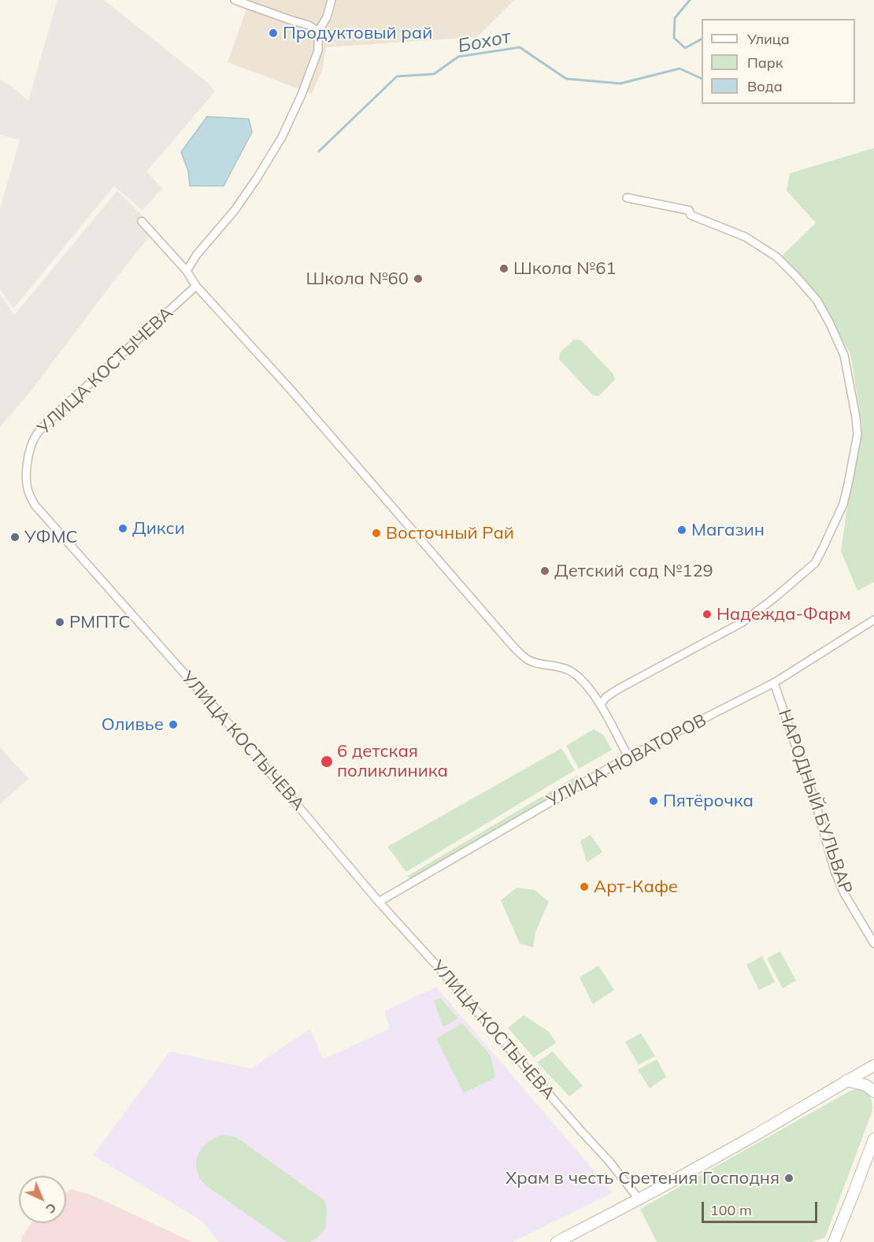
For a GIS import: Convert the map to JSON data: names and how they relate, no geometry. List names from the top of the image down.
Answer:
{
  "streets": {
    "street": ["УЛИЦА КОСТЫЧЕВА", "УЛИЦА НОВАТОРОВ", "НАРОДНЫЙ БУЛЬВАР"]
  },
  "crossings": [
    ["УЛИЦА КОСТЫЧЕВА", "УЛИЦА НОВАТОРОВ"],
    ["УЛИЦА НОВАТОРОВ", "НАРОДНЫЙ БУЛЬВАР"]
  ],
  "water": ["Бохот"],
  "places": [
    "Продуктовый рай",
    "Школа №61",
    "Школа №60",
    "Дикси",
    "Магазин",
    "Восточный Рай",
    "УФМС",
    "Детский сад №129",
    "Надежда-Фарм",
    "РМПТС",
    "Оливье",
    "6 детская поликлиника",
    "Пятёрочка",
    "Арт-Кафе",
    "Храм в честь Сретения Господня"
  ],
  "legend": ["Улица", "Парк", "Вода"],
  "scale_bar": "100 m",
  "north": "bottom right"
}
